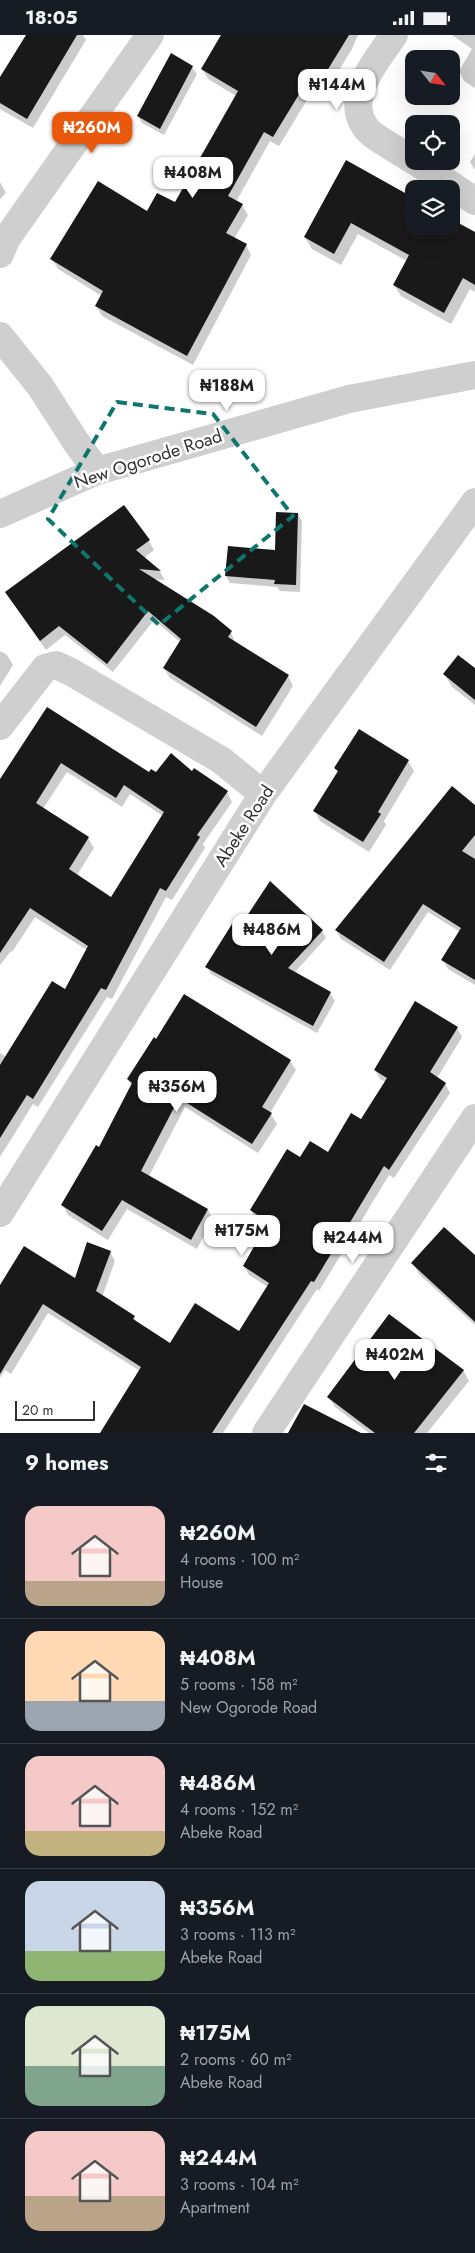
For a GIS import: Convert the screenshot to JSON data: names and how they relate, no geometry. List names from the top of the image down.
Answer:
{
  "streets": {
    "street": ["New Ogorode Road", "Abeke Road"]
  },
  "scale_bar": "20 m",
  "north": "bottom right",
  "page": {
    "status": "18:05",
    "price": [
      "₦144M",
      "₦260M",
      "₦408M",
      "₦188M",
      "₦486M",
      "₦356M",
      "₦175M",
      "₦244M",
      "₦402M"
    ],
    "scale": "20 m",
    "heading": "9 homes",
    "list": [
      {
        "name": "₦260M",
        "note": "4 rooms · 100 m² · House"
      },
      {
        "name": "₦408M",
        "note": "5 rooms · 158 m² · New Ogorode Road"
      },
      {
        "name": "₦486M",
        "note": "4 rooms · 152 m² · Abeke Road"
      },
      {
        "name": "₦356M",
        "note": "3 rooms · 113 m² · Abeke Road"
      },
      {
        "name": "₦175M",
        "note": "2 rooms · 60 m² · Abeke Road"
      },
      {
        "name": "₦244M",
        "note": "3 rooms · 104 m² · Apartment"
      }
    ]
  }
}
